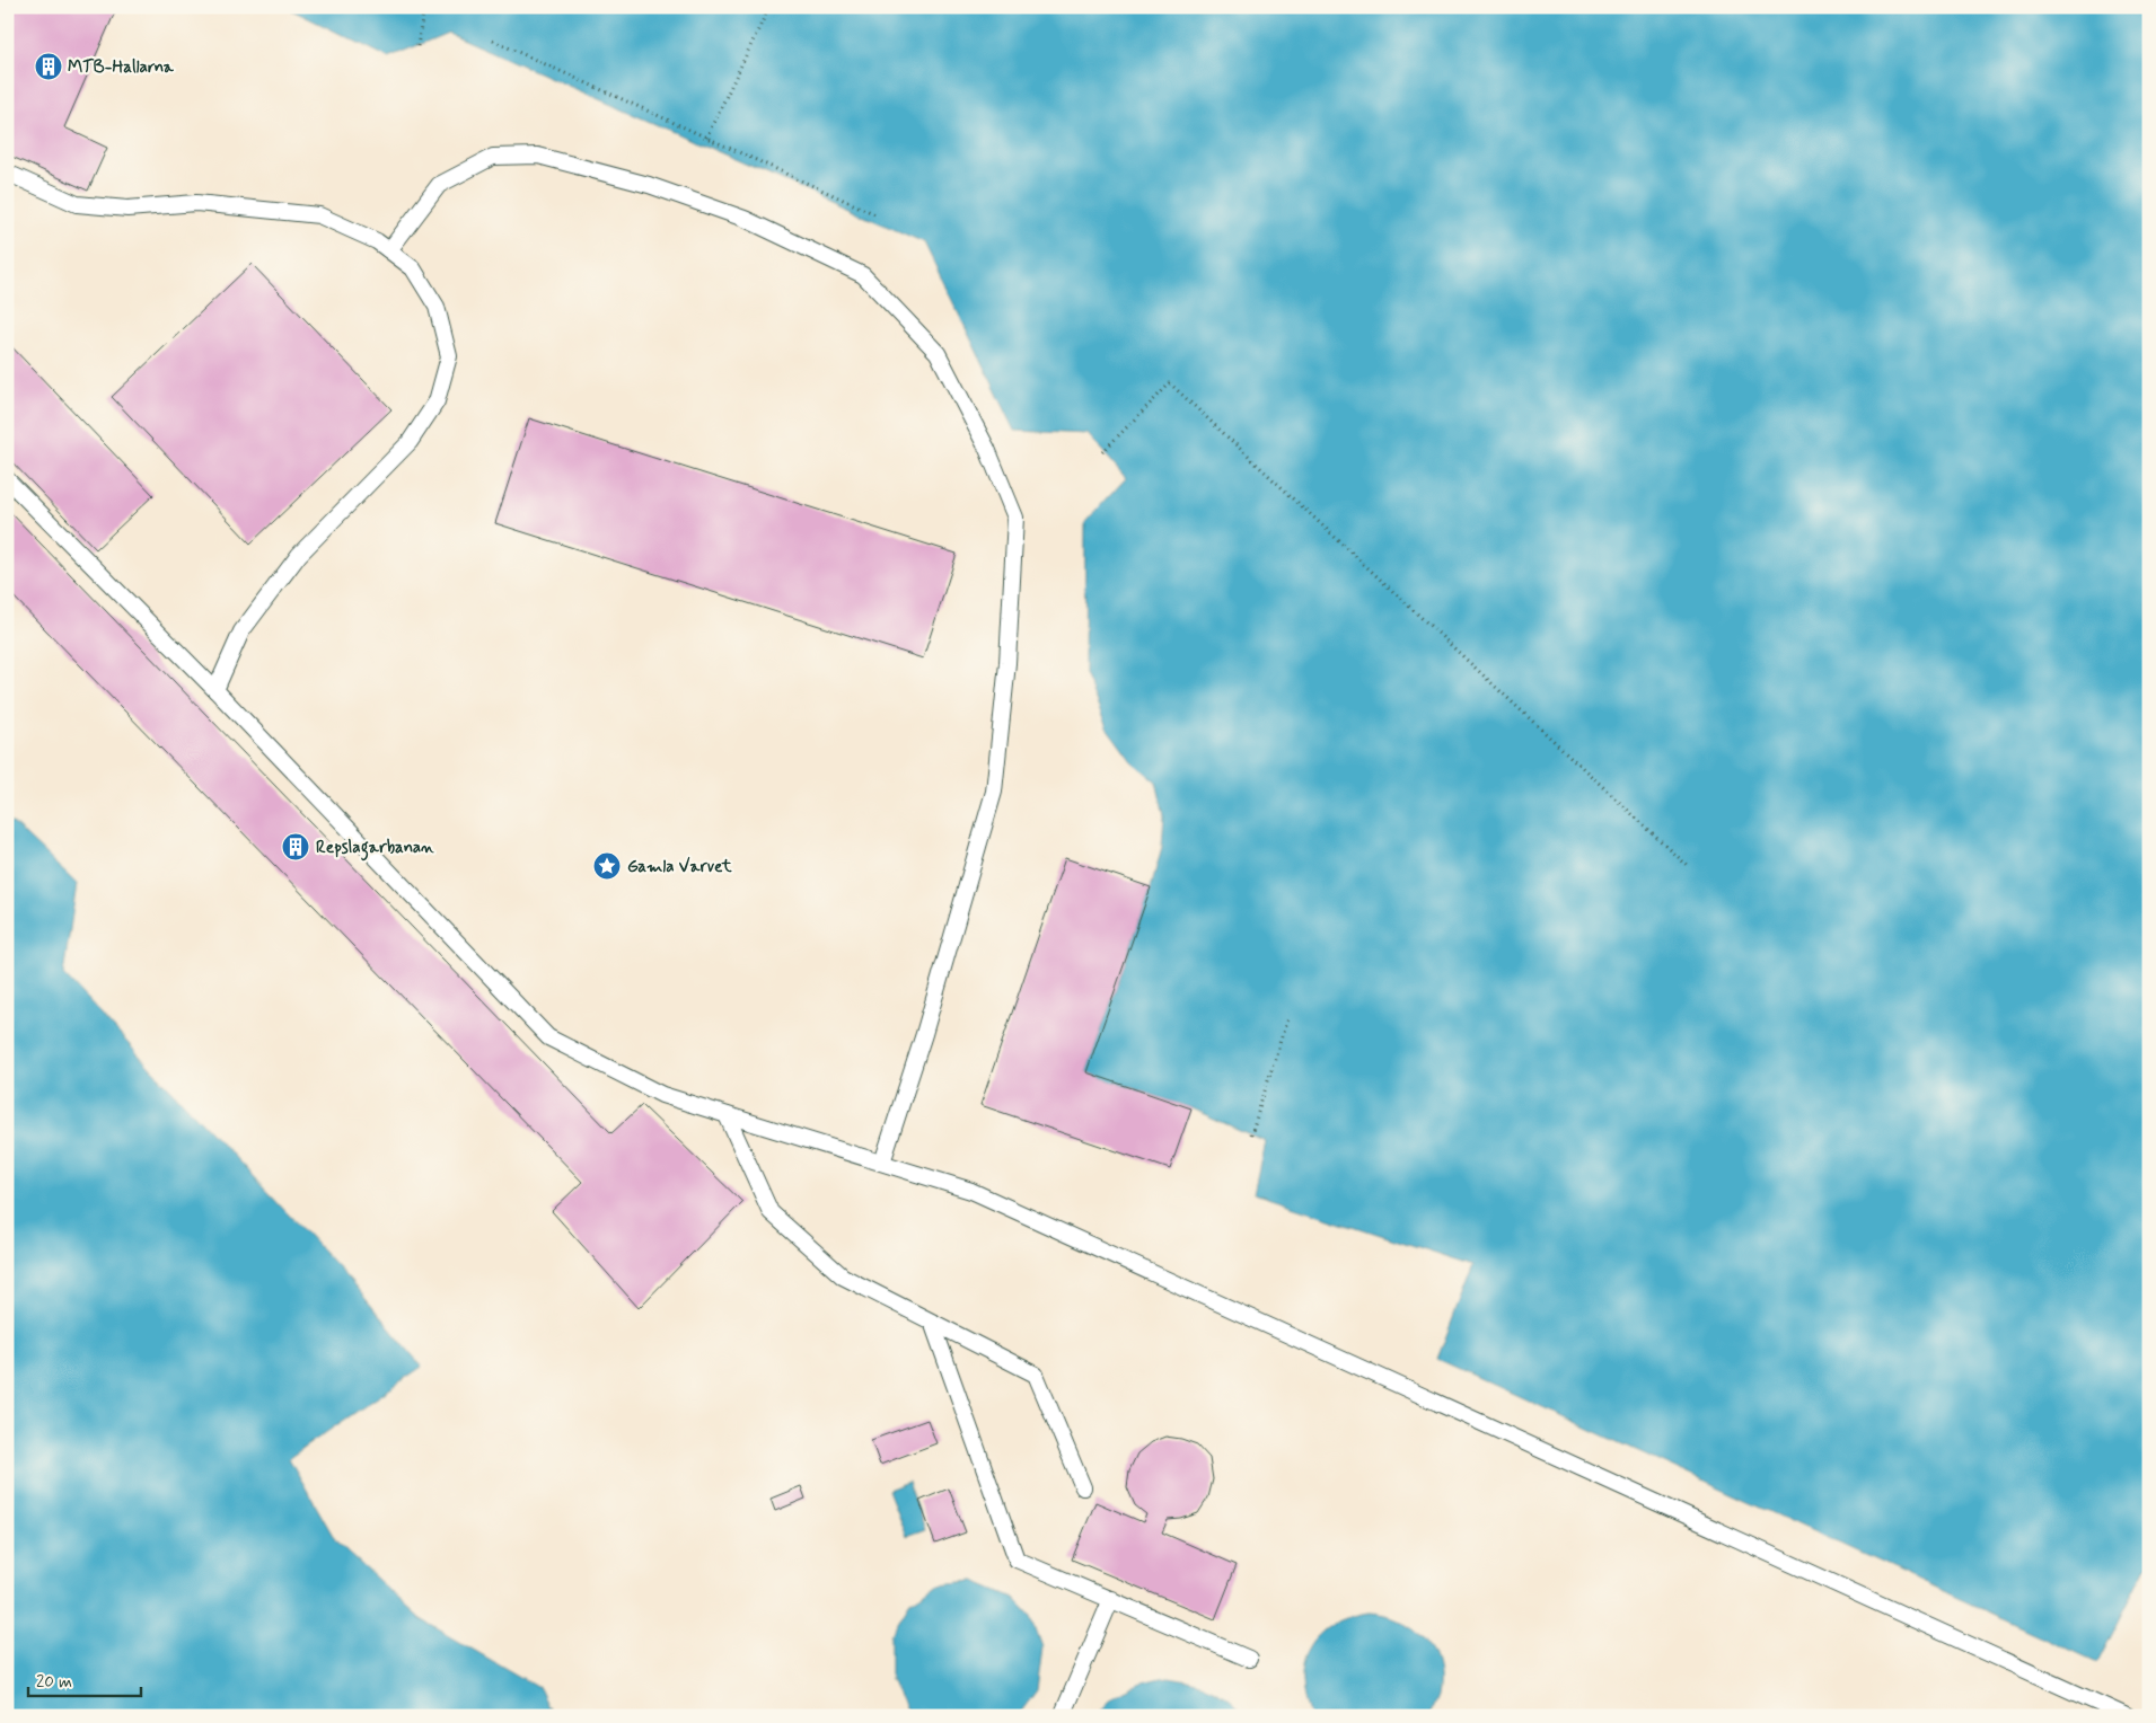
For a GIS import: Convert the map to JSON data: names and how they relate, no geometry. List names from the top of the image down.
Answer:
{
  "places": {
    "building": ["MTB-Hallarna", "Repslagarbanan"],
    "place": ["Gamla Varvet"]
  },
  "scale_bar": "20 m"
}
